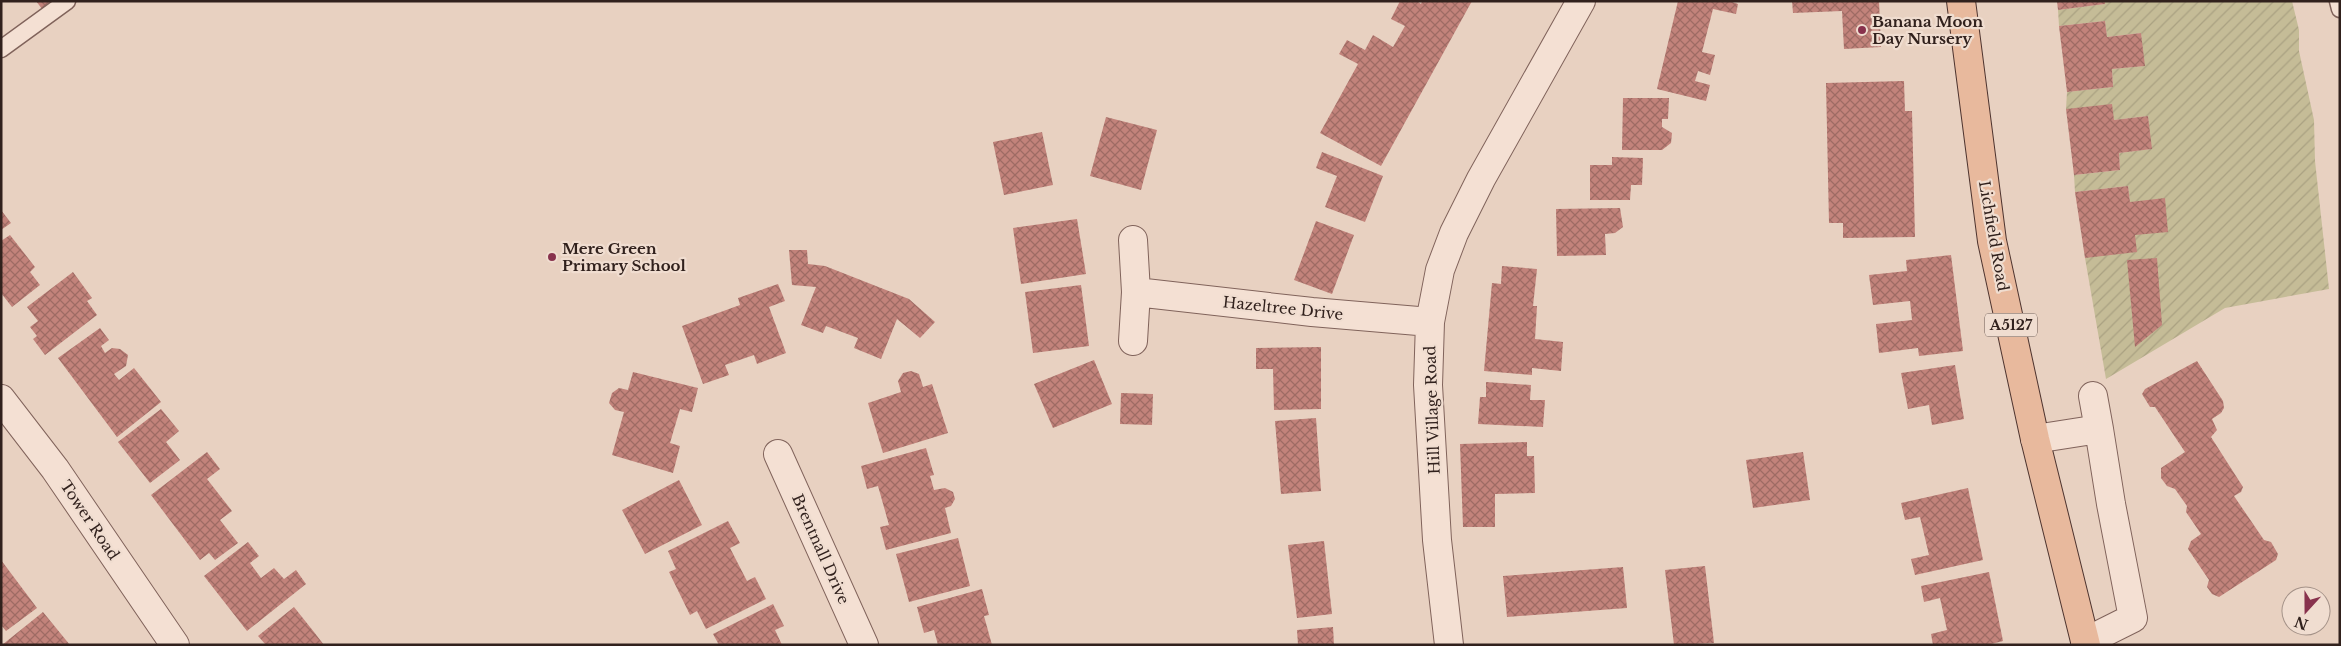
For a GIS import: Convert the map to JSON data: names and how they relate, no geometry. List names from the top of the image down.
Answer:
{
  "streets": {
    "main road": ["Lichfield Road", "A5127"],
    "street": [
      "Hazeltree Drive",
      "Hill Village Road",
      "Tower Road",
      "Brentnall Drive"
    ]
  },
  "crossings": [
    ["Hazeltree Drive", "Hill Village Road"]
  ],
  "places": ["Banana Moon Day Nursery", "Mere Green Primary School"],
  "north": "bottom"
}
